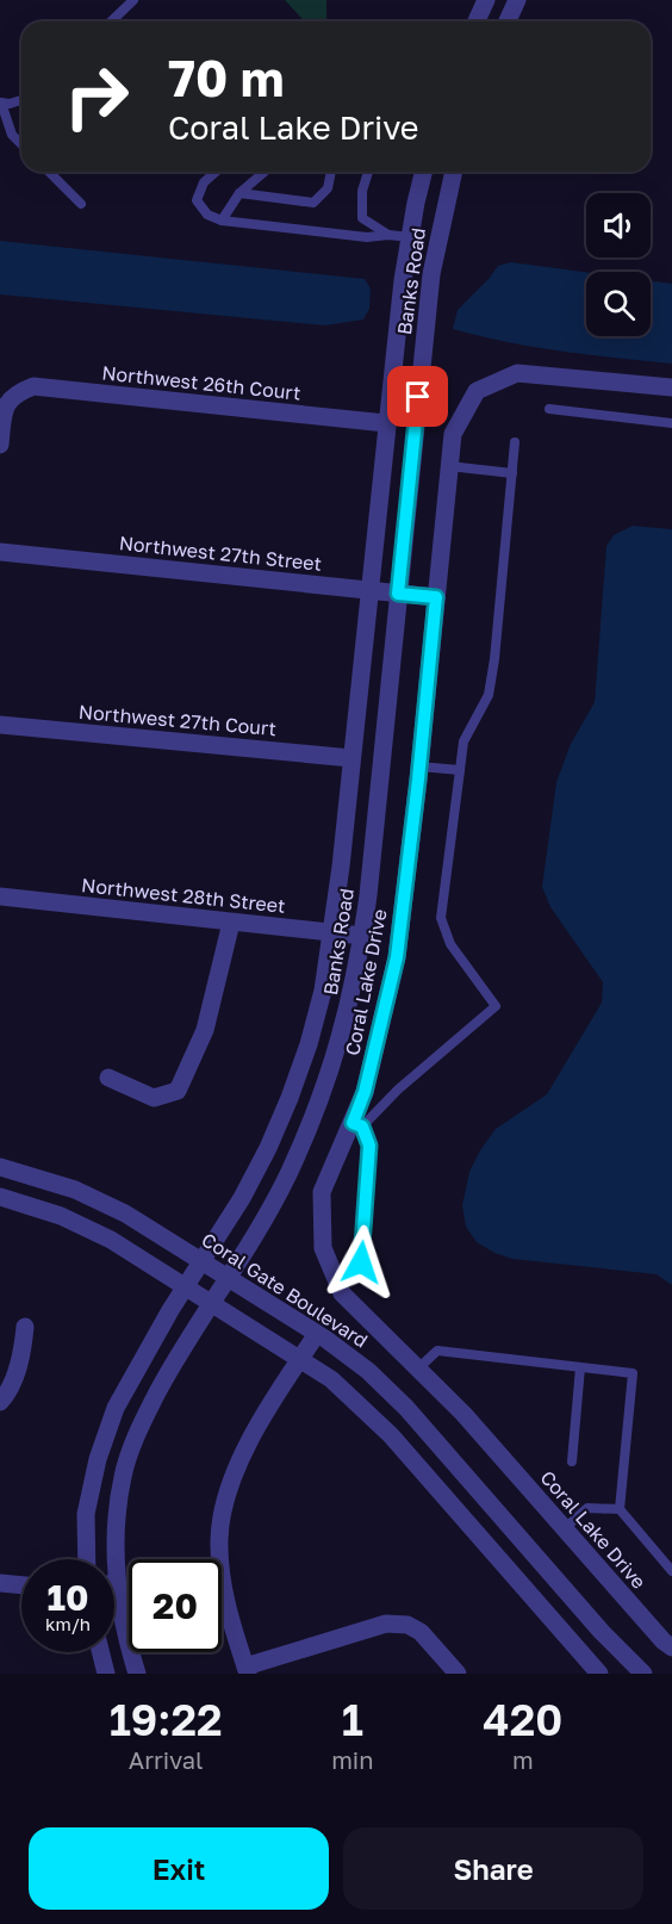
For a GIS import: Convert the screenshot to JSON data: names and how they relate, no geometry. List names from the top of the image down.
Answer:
{
  "streets": {
    "street": [
      "Banks Road",
      "Northwest 26th Court",
      "Northwest 27th Street",
      "Northwest 27th Court",
      "Northwest 28th Street",
      "Coral Lake Drive",
      "Coral Gate Boulevard"
    ]
  },
  "crossings": [
    ["Banks Road", "Northwest 26th Court"],
    ["Banks Road", "Northwest 27th Street"],
    ["Banks Road", "Northwest 27th Court"],
    ["Banks Road", "Northwest 28th Street"],
    ["Banks Road", "Coral Gate Boulevard"],
    ["Northwest 27th Street", "Coral Lake Drive"]
  ],
  "page": {
    "turn": ["70 m", "Coral Lake Drive"],
    "speed": "10 km/h",
    "limit": "20",
    "eta": [
      "19:22",
      "Arrival",
      "1",
      "min",
      "420",
      "m"
    ],
    "buttons": ["Exit", "Share"]
  }
}
